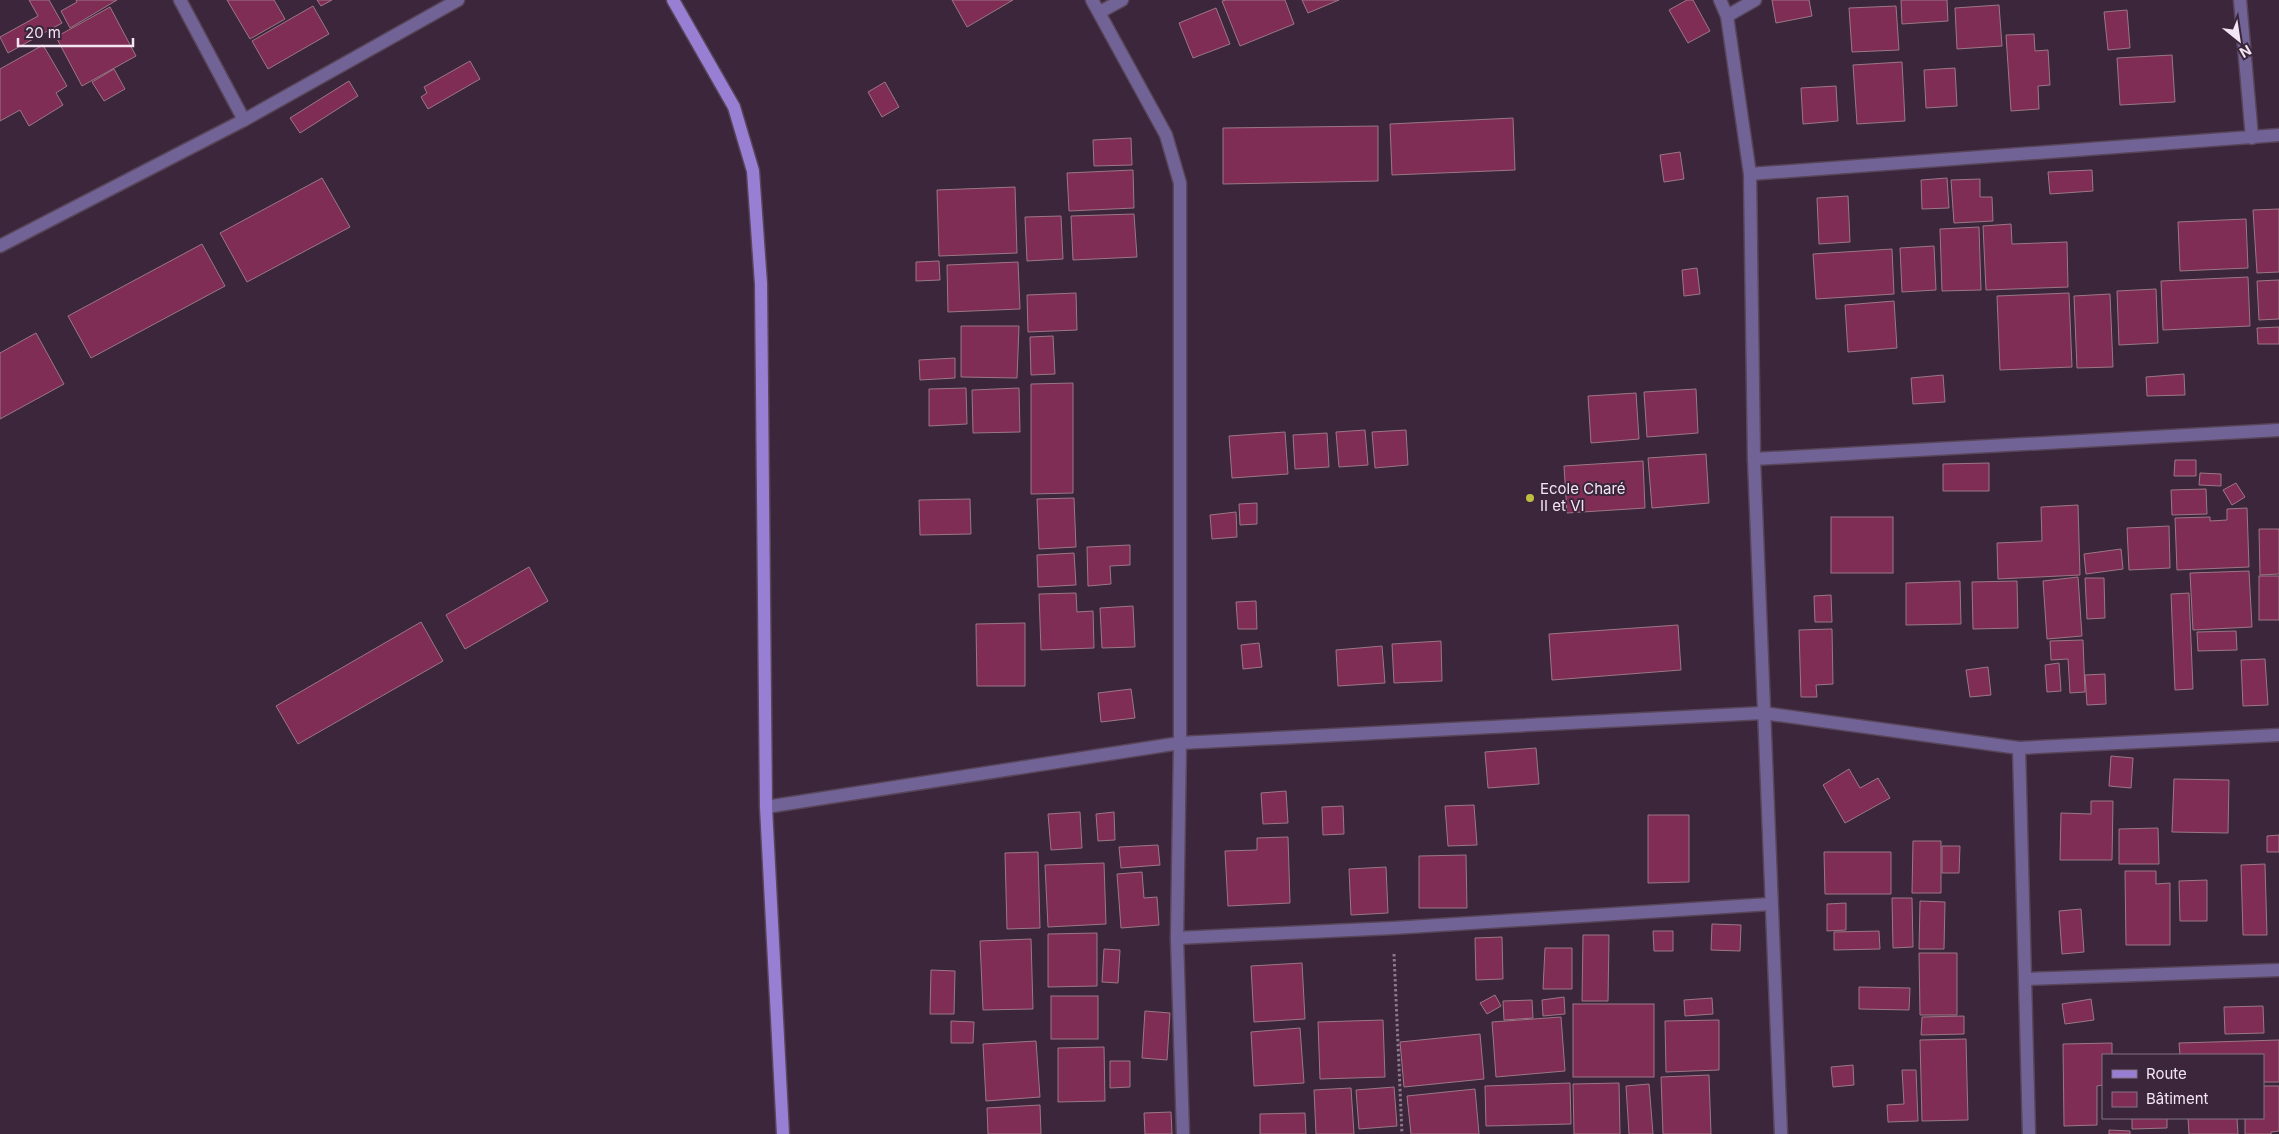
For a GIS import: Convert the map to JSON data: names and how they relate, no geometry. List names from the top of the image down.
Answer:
{
  "places": ["Ecole Charé II et VI"],
  "legend": ["Route", "Bâtiment"],
  "scale_bar": "20 m",
  "north": "bottom right"
}
